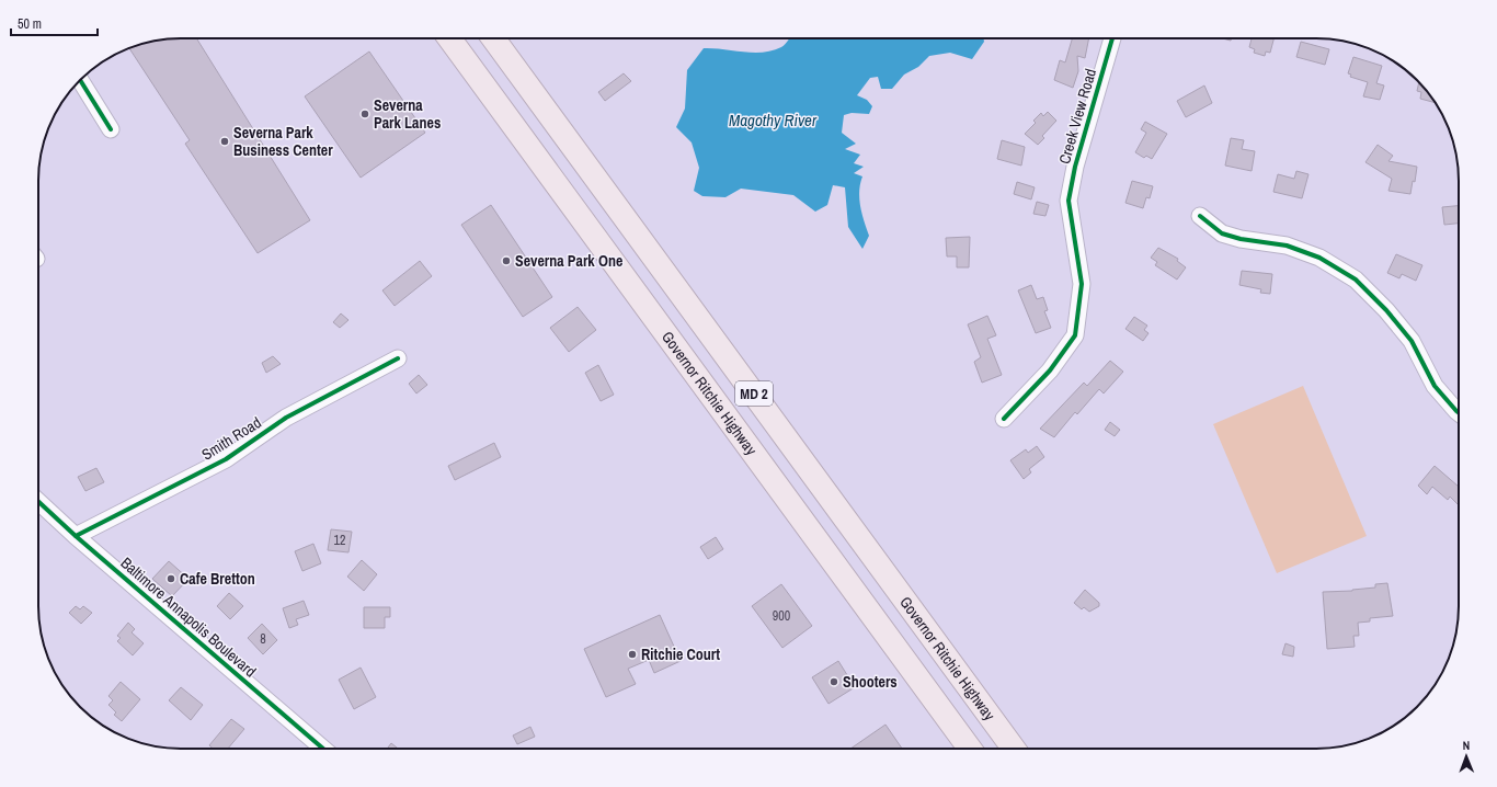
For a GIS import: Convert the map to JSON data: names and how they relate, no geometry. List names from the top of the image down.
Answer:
{
  "streets": {
    "highway": ["Governor Ritchie Highway", "MD 2"],
    "street": ["Creek View Road", "Smith Road", "Baltimore Annapolis Boulevard"]
  },
  "crossings": [
    ["Smith Road", "Baltimore Annapolis Boulevard"]
  ],
  "water": ["Magothy River"],
  "places": [
    "Severna Park Lanes",
    "Severna Park Business Center",
    "Severna Park One",
    "Cafe Bretton",
    "Ritchie Court",
    "Shooters"
  ],
  "house_numbers": ["12", "900", "8"],
  "scale_bar": "50 m",
  "north": "top"
}
